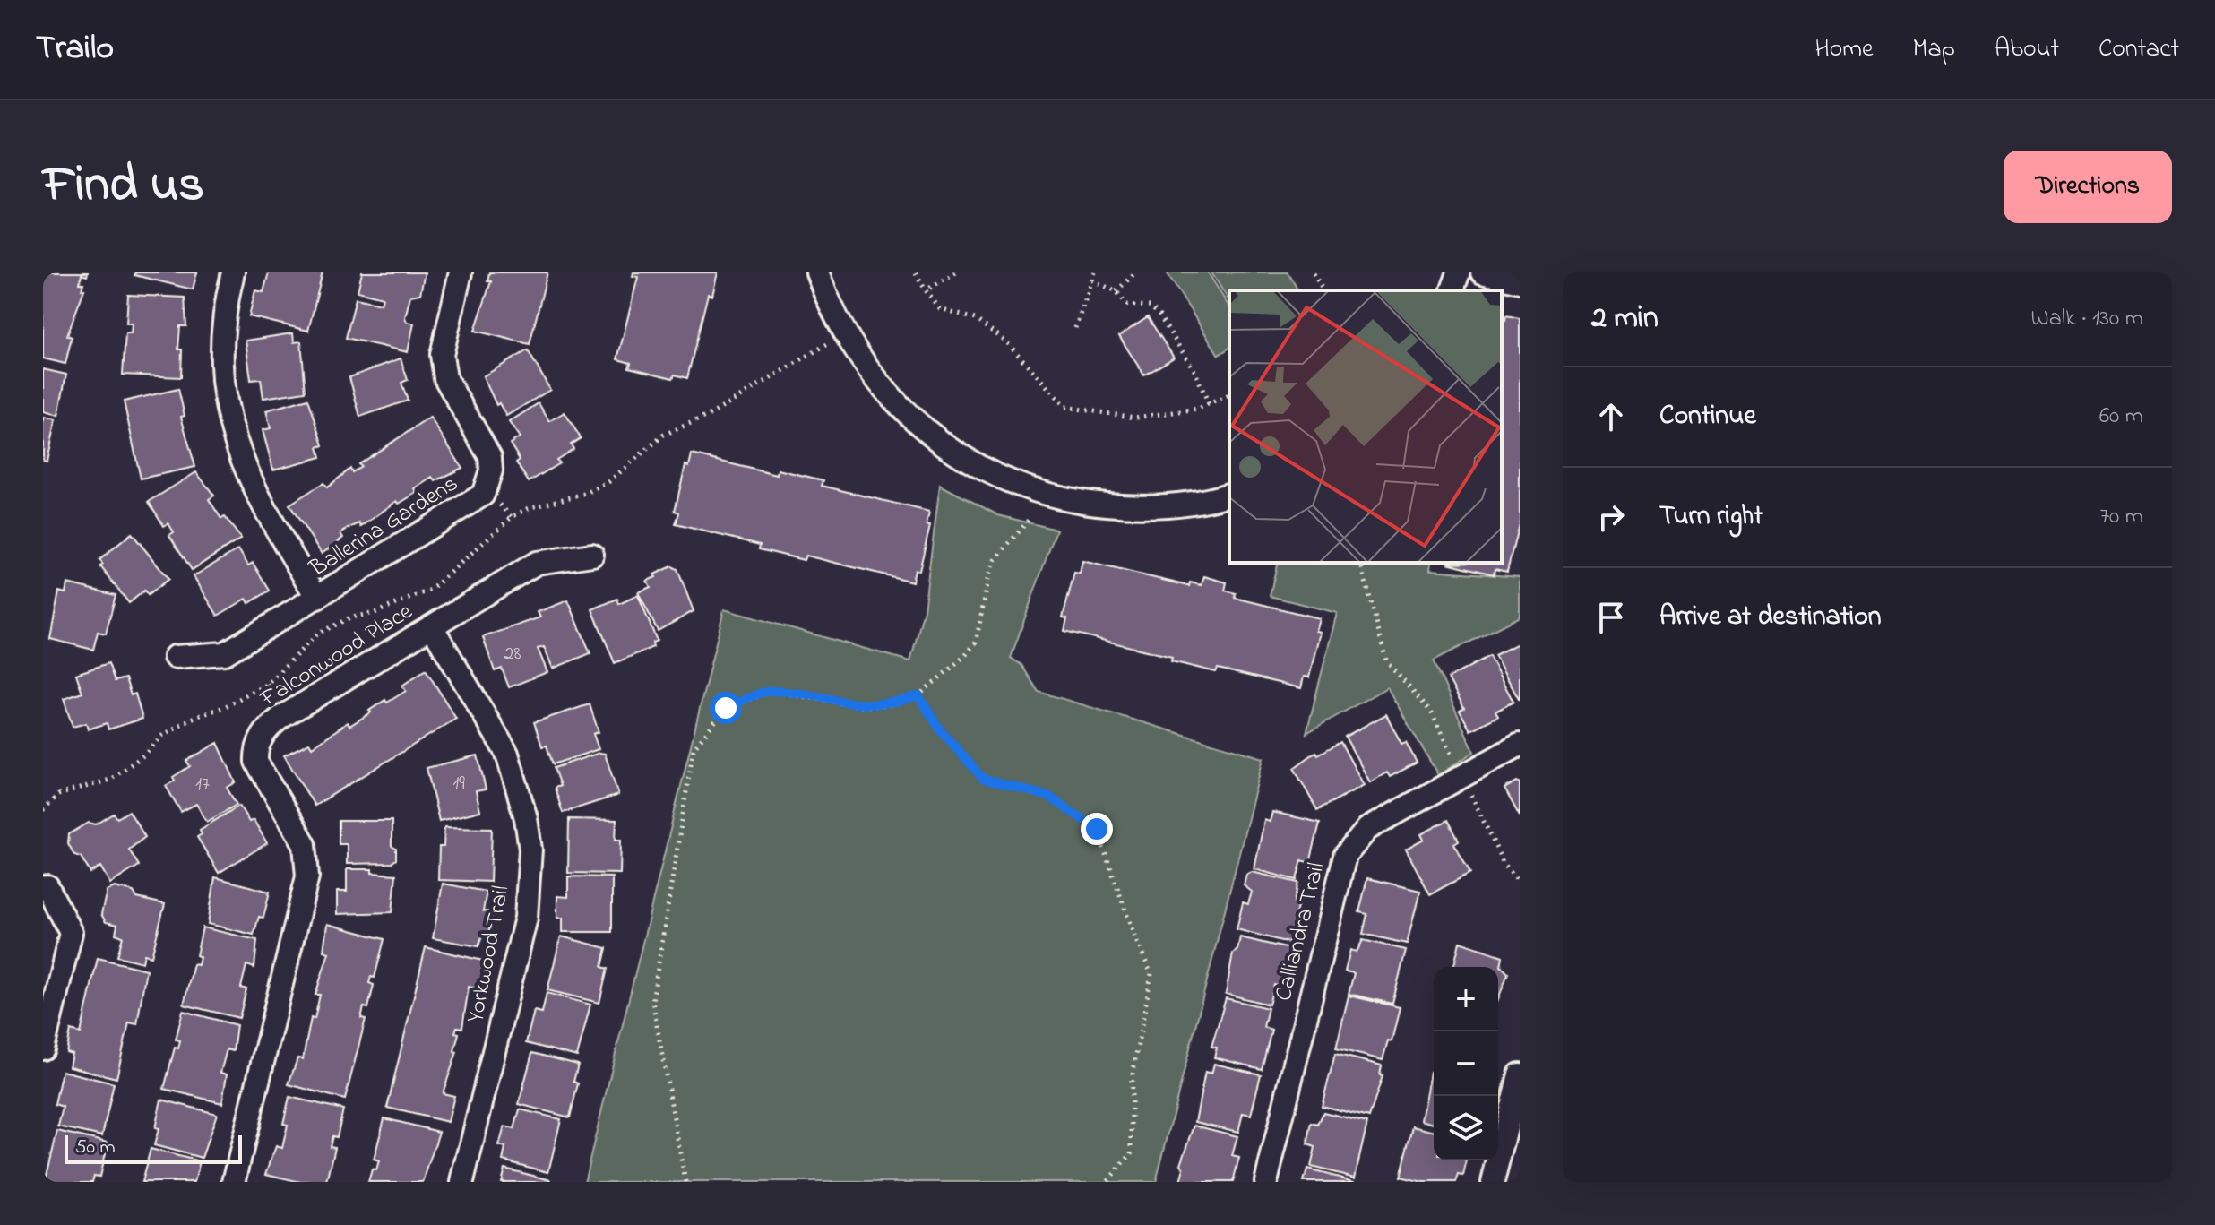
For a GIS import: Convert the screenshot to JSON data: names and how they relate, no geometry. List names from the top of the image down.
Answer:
{
  "streets": {
    "street": [
      "Ballerina Gardens",
      "Falconwood Place",
      "Calliandra Trail",
      "Yorkwood Trail"
    ]
  },
  "crossings": [
    ["Falconwood Place", "Yorkwood Trail"]
  ],
  "house_numbers": ["28", "19", "17"],
  "scale_bar": "50 m",
  "page": {
    "header": "Trailo",
    "nav": [
      "Home",
      "Map",
      "About",
      "Contact"
    ],
    "title": "Find us",
    "buttons": "Directions",
    "heading": ["2 min", "Walk · 130 m"],
    "list": [
      ["Continue", "60 m"],
      ["Turn right", "70 m"],
      "Arrive at destination"
    ],
    "map_buttons": ["+", "−"],
    "scale": "50 m"
  }
}
